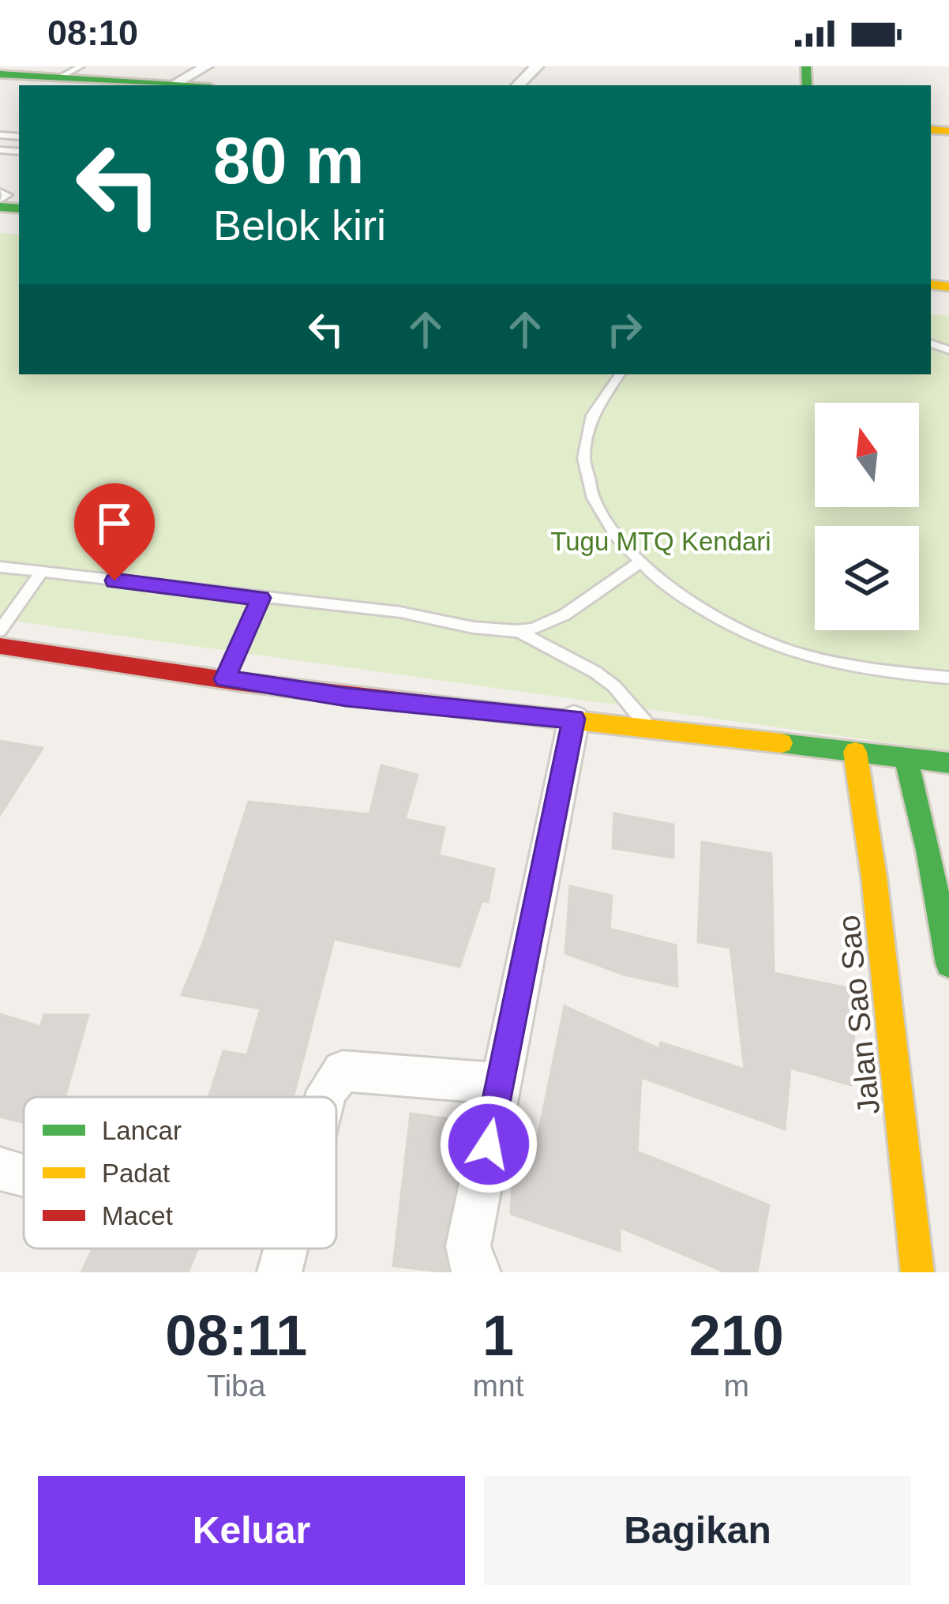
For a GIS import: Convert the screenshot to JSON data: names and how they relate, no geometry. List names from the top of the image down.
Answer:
{
  "streets": {
    "street": ["Jalan Sao Sao"]
  },
  "parks": ["Tugu MTQ Kendari"],
  "legend": ["Lancar", "Padat", "Macet"],
  "north": "top",
  "page": {
    "status": "08:10",
    "turn": ["80 m", "Belok kiri"],
    "eta": [
      "08:11",
      "Tiba",
      "1",
      "mnt",
      "210",
      "m"
    ],
    "buttons": ["Keluar", "Bagikan"]
  }
}
